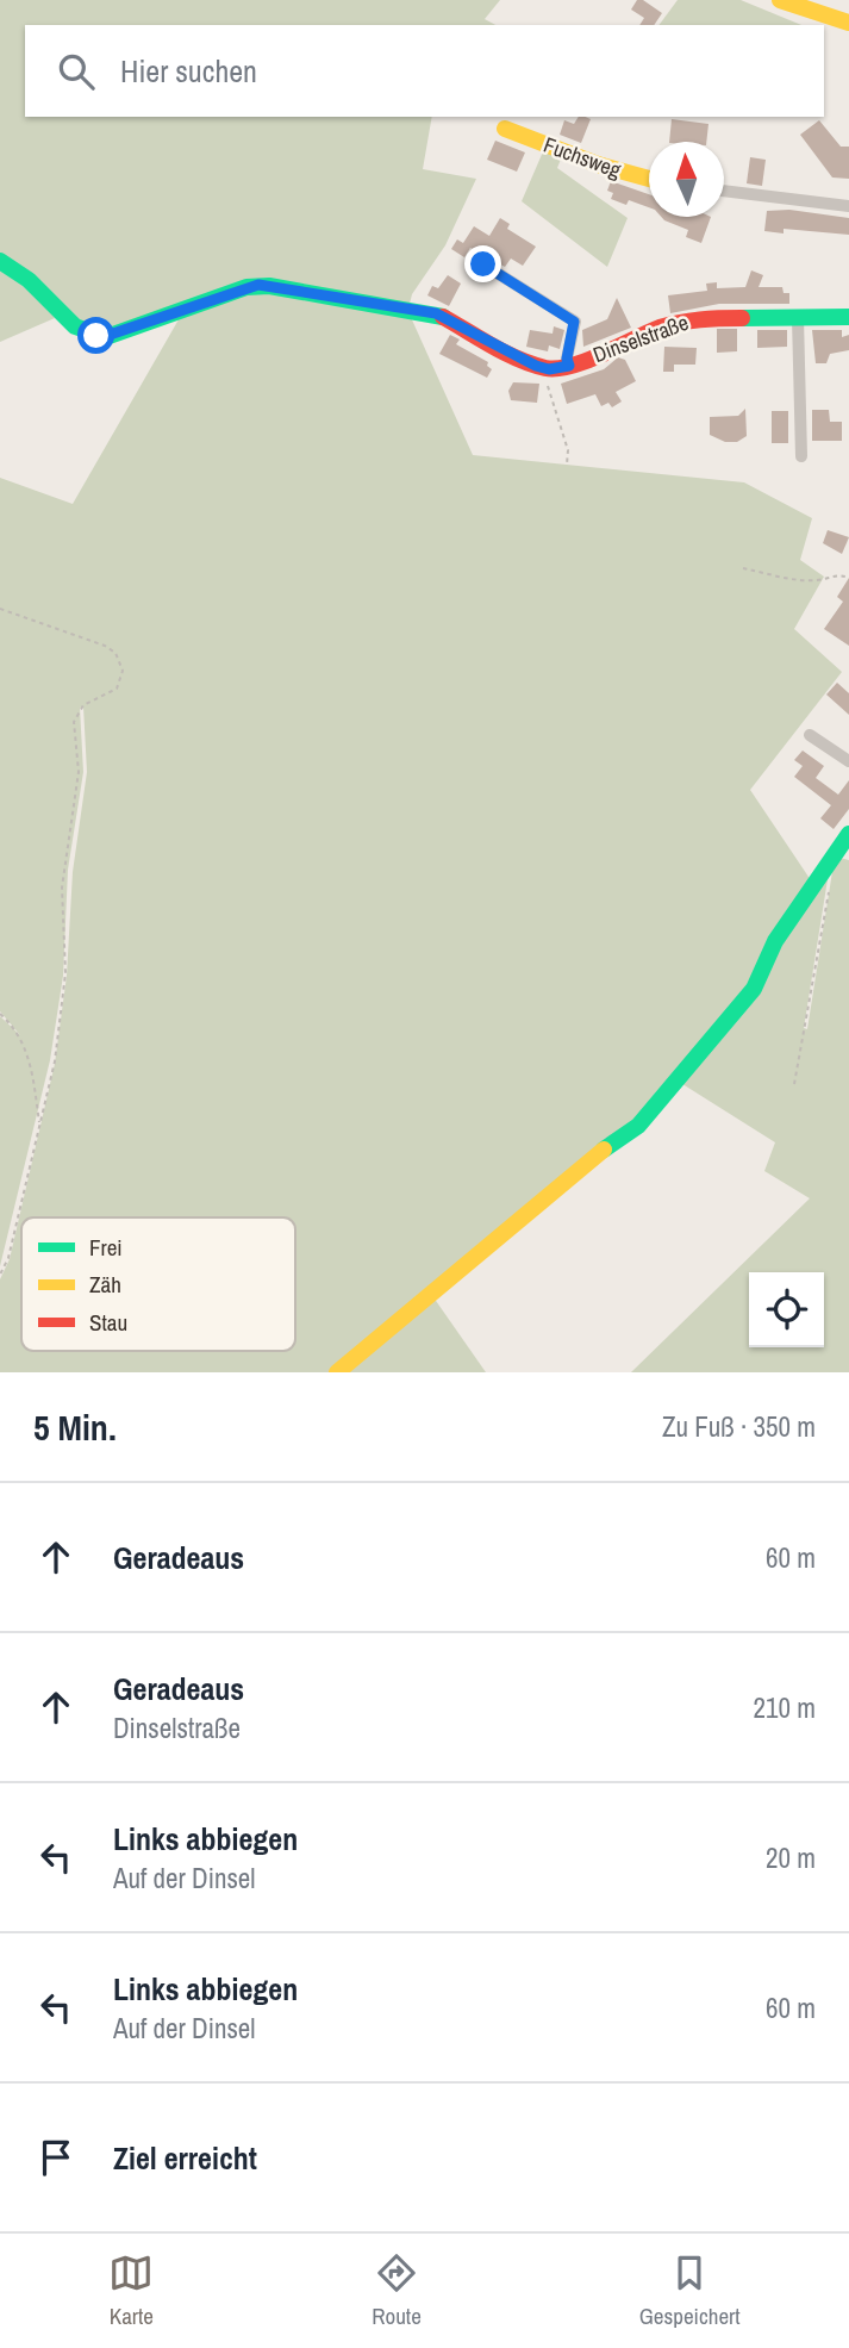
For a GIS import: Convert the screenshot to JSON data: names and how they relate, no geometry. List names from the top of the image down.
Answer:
{
  "streets": {
    "street": ["Fuchsweg", "Dinselstraße"]
  },
  "legend": ["Frei", "Zäh", "Stau"],
  "north": "top",
  "page": {
    "search": "Hier suchen",
    "heading": ["5 Min.", "Zu Fuß · 350 m"],
    "list": [
      ["Geradeaus", "60 m"],
      ["Geradeaus", "Dinselstraße", "210 m"],
      ["Links abbiegen", "Auf der Dinsel", "20 m"],
      ["Links abbiegen", "Auf der Dinsel", "60 m"],
      "Ziel erreicht"
    ],
    "nav": ["Karte", "Route", "Gespeichert"]
  }
}
